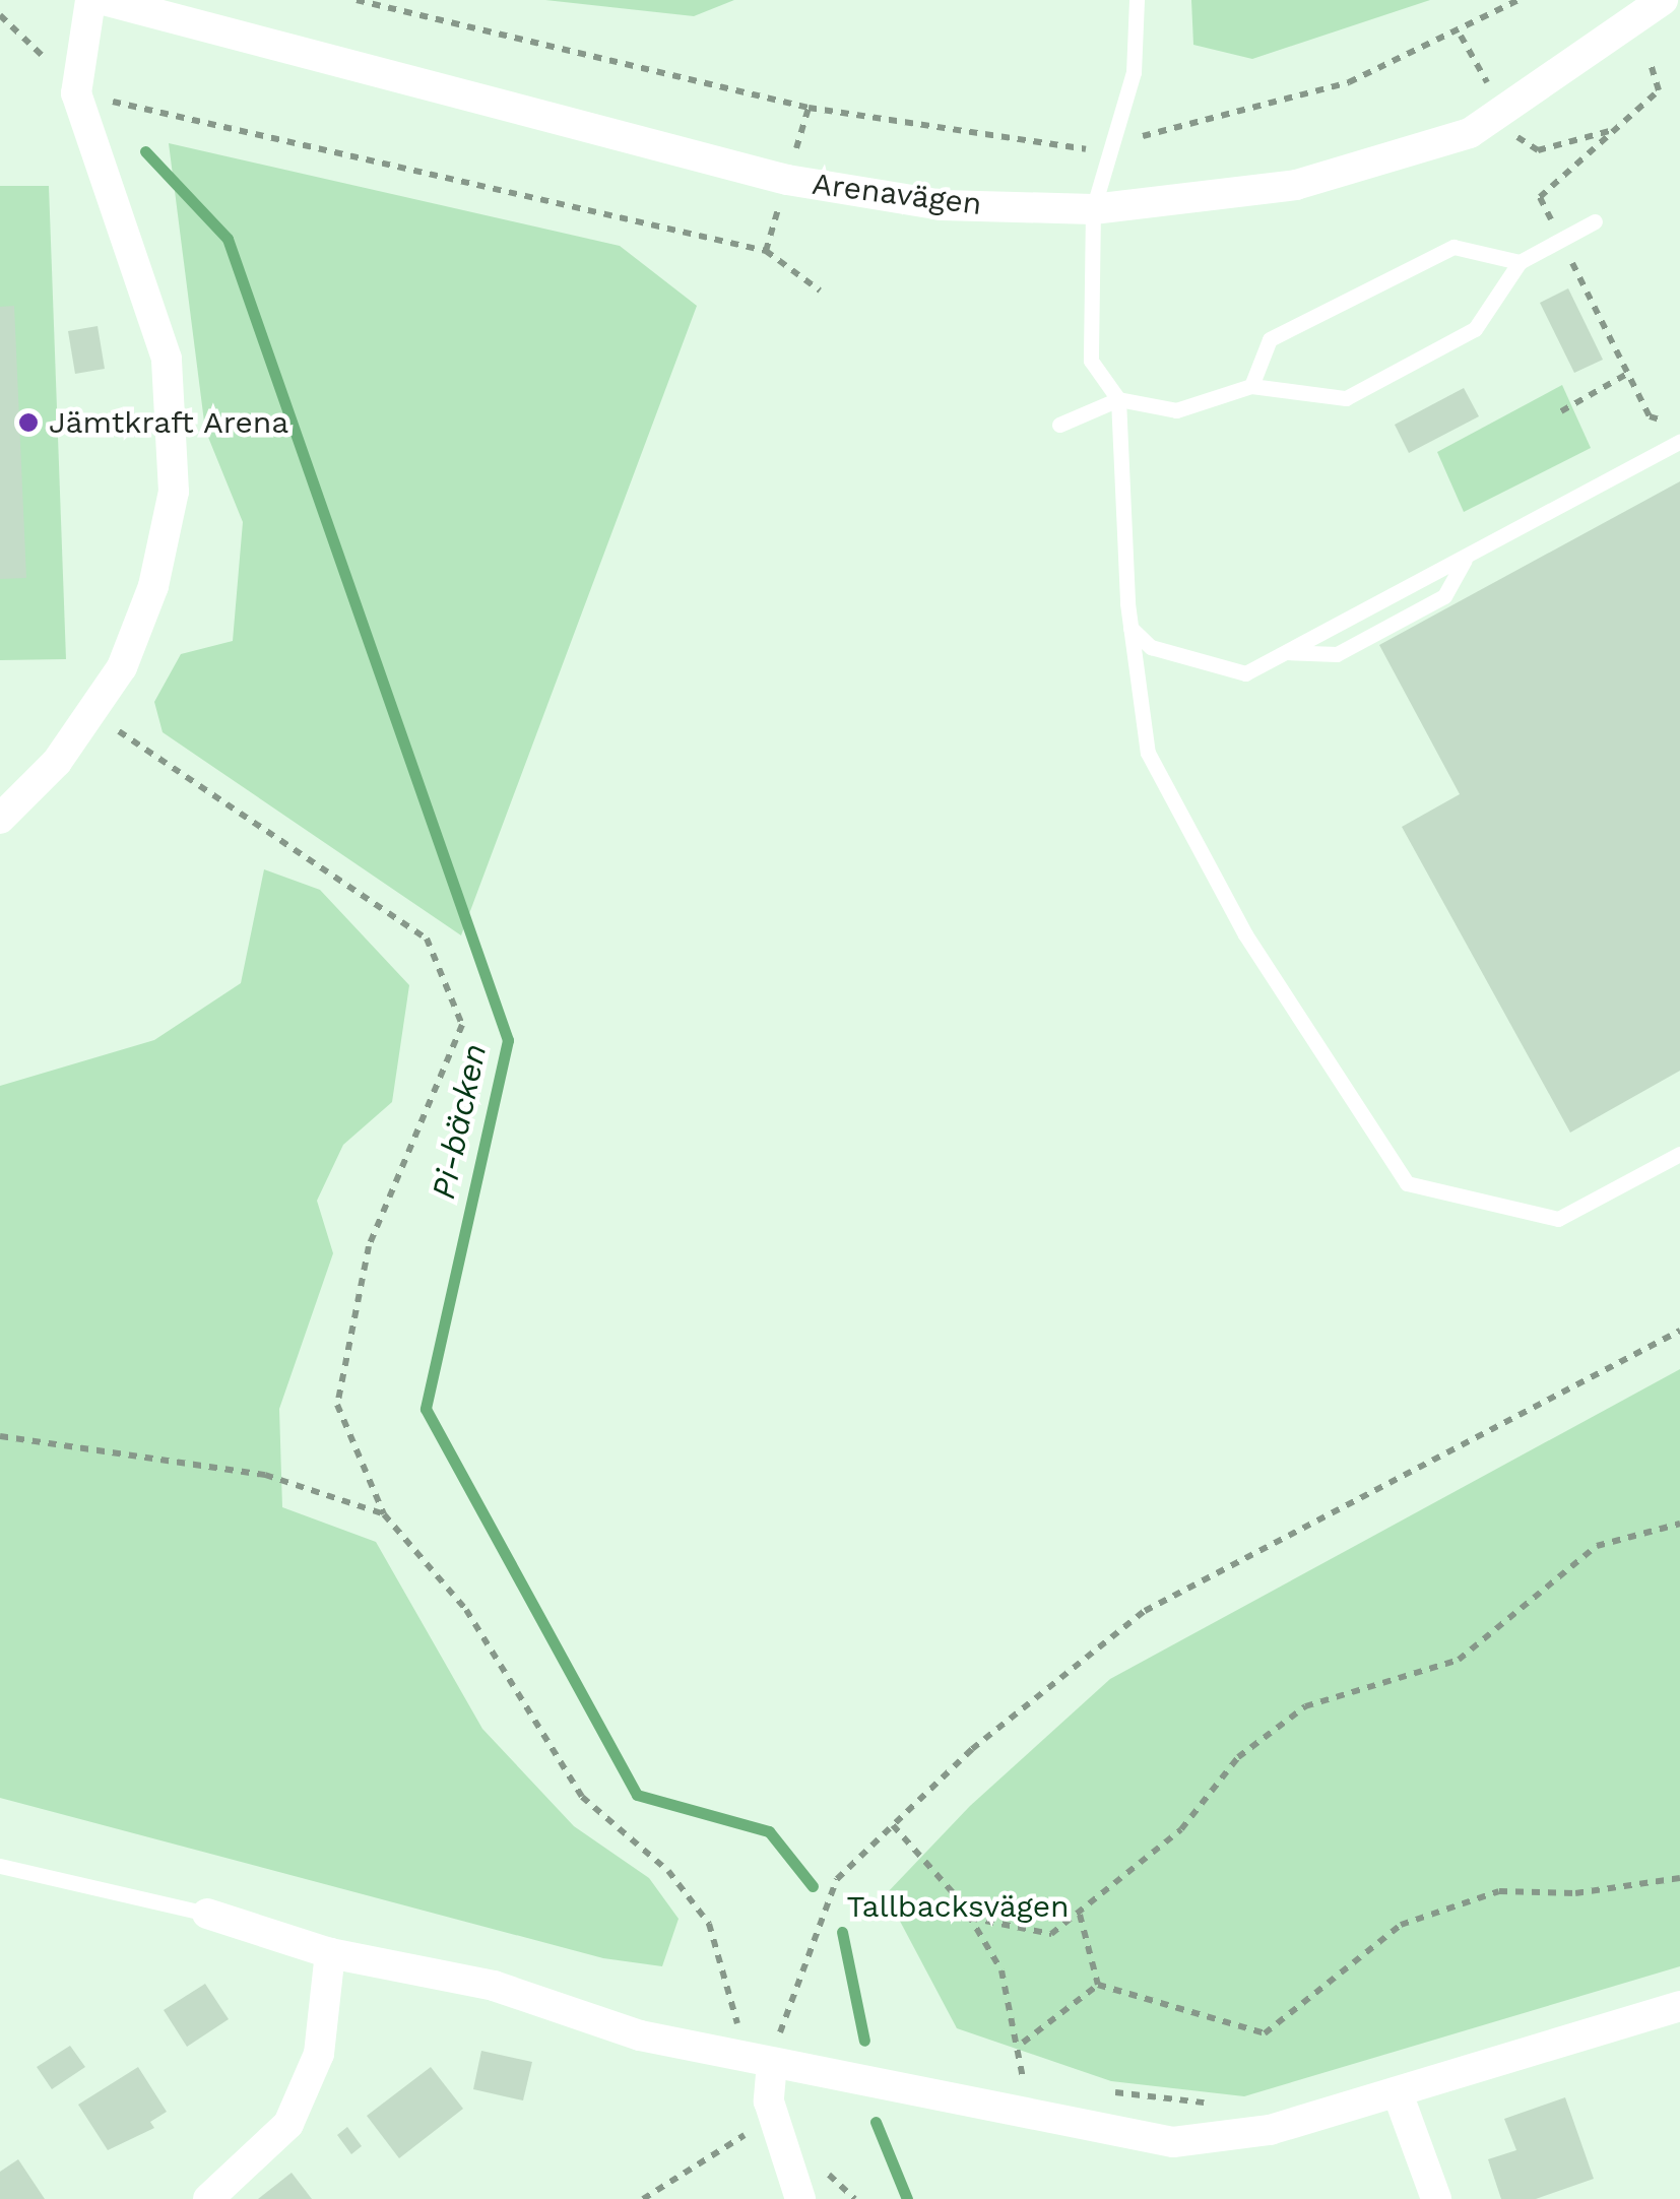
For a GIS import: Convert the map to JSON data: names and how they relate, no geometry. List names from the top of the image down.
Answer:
{
  "streets": {
    "street": ["Arenavägen"]
  },
  "water": ["Pi-bäcken"],
  "parks": ["Tallbacksvägen"],
  "places": ["Jämtkraft Arena"]
}
